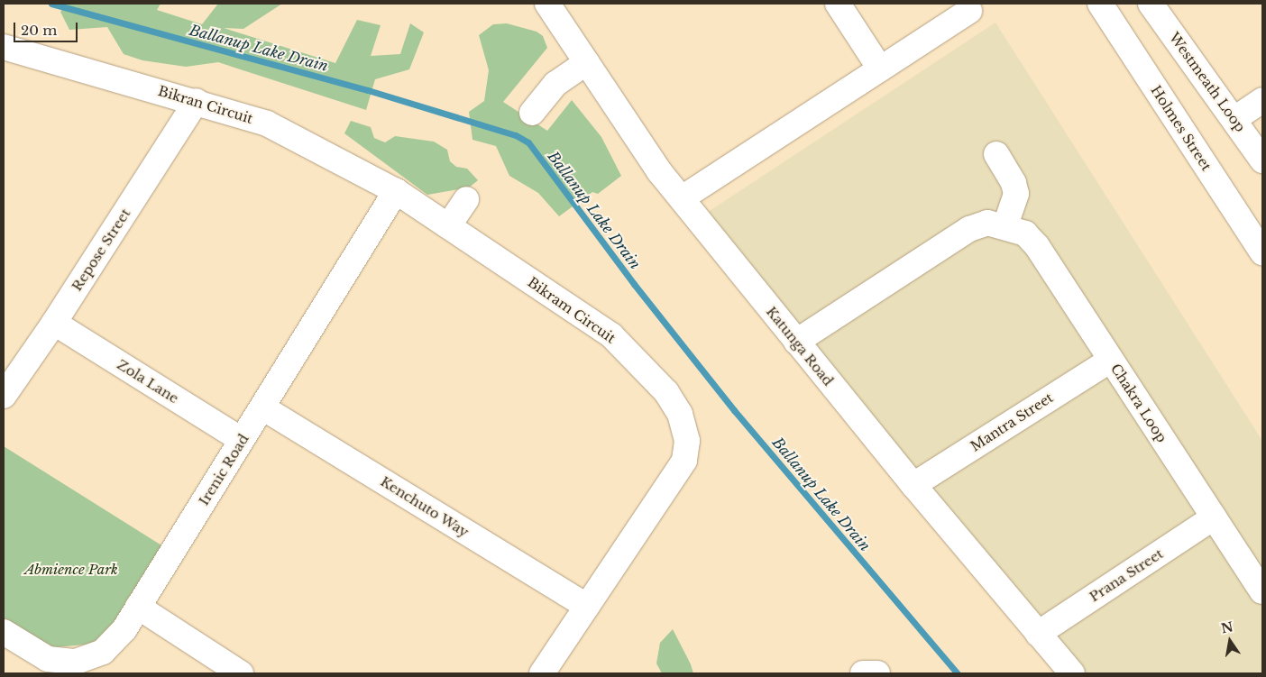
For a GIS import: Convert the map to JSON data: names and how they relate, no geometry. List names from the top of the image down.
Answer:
{
  "streets": {
    "street": [
      "Westmeath Loop",
      "Bikran Circuit",
      "Holmes Street",
      "Repose Street",
      "Bikram Circuit",
      "Katunga Road",
      "Zola Lane",
      "Chakra Loop",
      "Mantra Street",
      "Irenic Road",
      "Kenchuto Way",
      "Prana Street"
    ]
  },
  "crossings": [
    ["Bikran Circuit", "Repose Street"],
    ["Bikran Circuit", "Bikram Circuit"],
    ["Bikran Circuit", "Irenic Road"],
    ["Repose Street", "Zola Lane"],
    ["Bikram Circuit", "Irenic Road"],
    ["Bikram Circuit", "Kenchuto Way"],
    ["Katunga Road", "Chakra Loop"],
    ["Katunga Road", "Mantra Street"],
    ["Katunga Road", "Prana Street"],
    ["Zola Lane", "Irenic Road"],
    ["Chakra Loop", "Mantra Street"],
    ["Chakra Loop", "Prana Street"],
    ["Irenic Road", "Kenchuto Way"]
  ],
  "water": ["Ballanup Lake Drain"],
  "parks": ["Abmience Park"],
  "scale_bar": "20 m",
  "north": "top"
}
